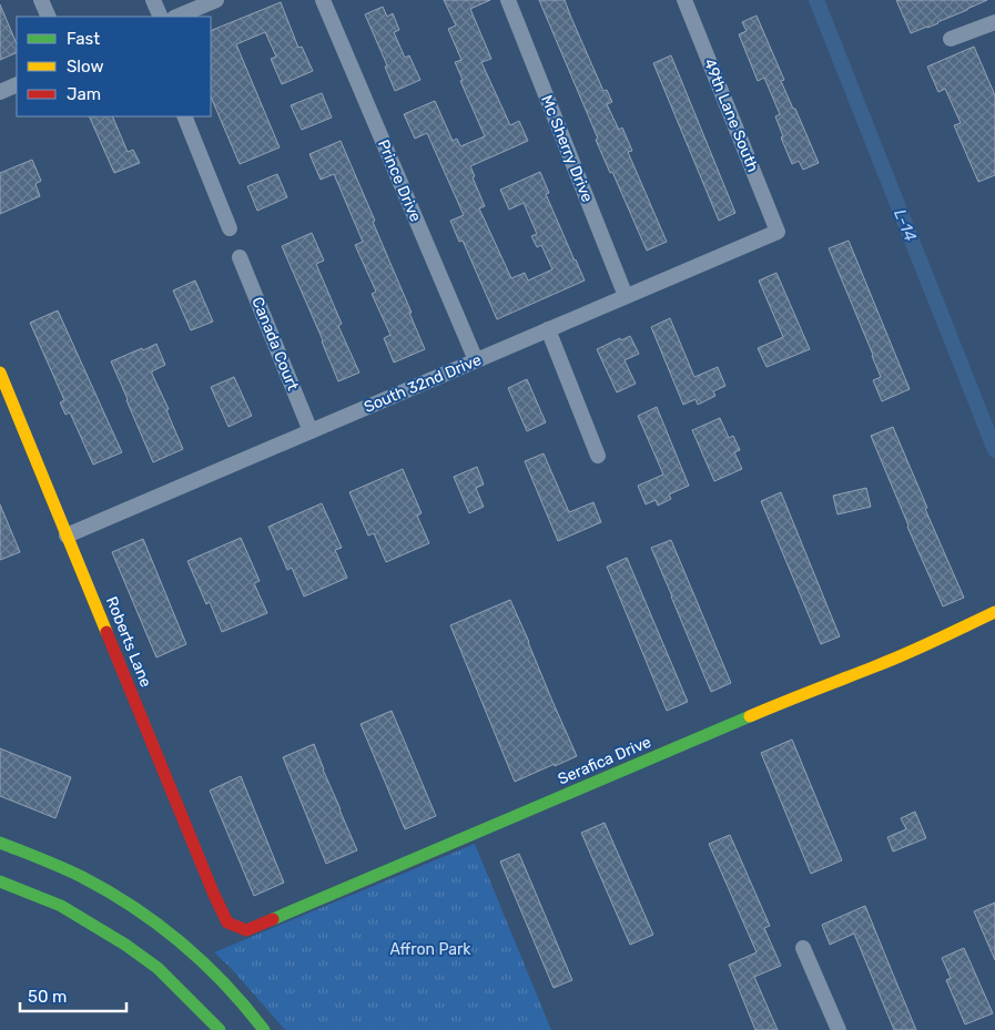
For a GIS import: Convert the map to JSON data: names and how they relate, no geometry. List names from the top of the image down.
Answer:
{
  "streets": {
    "street": [
      "49th Lane South",
      "Mc Sherry Drive",
      "Prince Drive",
      "Canada Court",
      "South 32nd Drive",
      "Roberts Lane",
      "Serafica Drive"
    ]
  },
  "crossings": [
    ["49th Lane South", "South 32nd Drive"],
    ["Mc Sherry Drive", "South 32nd Drive"],
    ["Prince Drive", "South 32nd Drive"],
    ["Canada Court", "South 32nd Drive"],
    ["South 32nd Drive", "Roberts Lane"],
    ["Roberts Lane", "Serafica Drive"]
  ],
  "water": ["L-14"],
  "parks": ["Affron Park"],
  "legend": ["Fast", "Slow", "Jam"],
  "scale_bar": "50 m"
}
